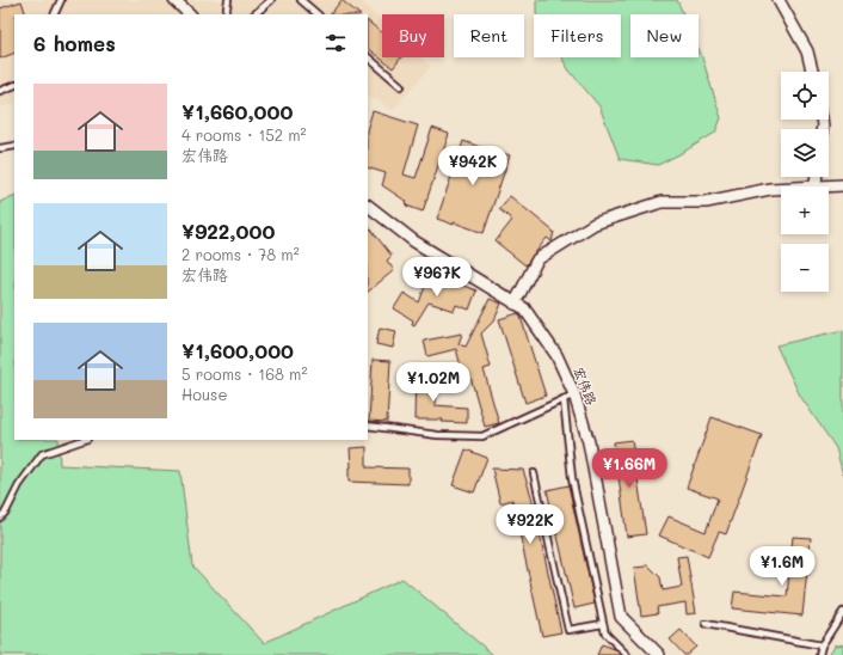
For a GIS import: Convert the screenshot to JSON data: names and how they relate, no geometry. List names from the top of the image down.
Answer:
{
  "streets": {
    "street": ["宏伟路"]
  },
  "page": {
    "chip": [
      "Buy",
      "Rent",
      "Filters",
      "New"
    ],
    "heading": "6 homes",
    "map_buttons": ["+", "−"],
    "list": [
      {
        "name": "¥1,660,000",
        "note": "4 rooms · 152 m² · 宏伟路"
      },
      {
        "name": "¥922,000",
        "note": "2 rooms · 78 m² · 宏伟路"
      },
      {
        "name": "¥1,600,000",
        "note": "5 rooms · 168 m² · House"
      }
    ],
    "price": [
      "¥942K",
      "¥967K",
      "¥1.02M",
      "¥1.66M",
      "¥922K",
      "¥1.6M"
    ]
  }
}
